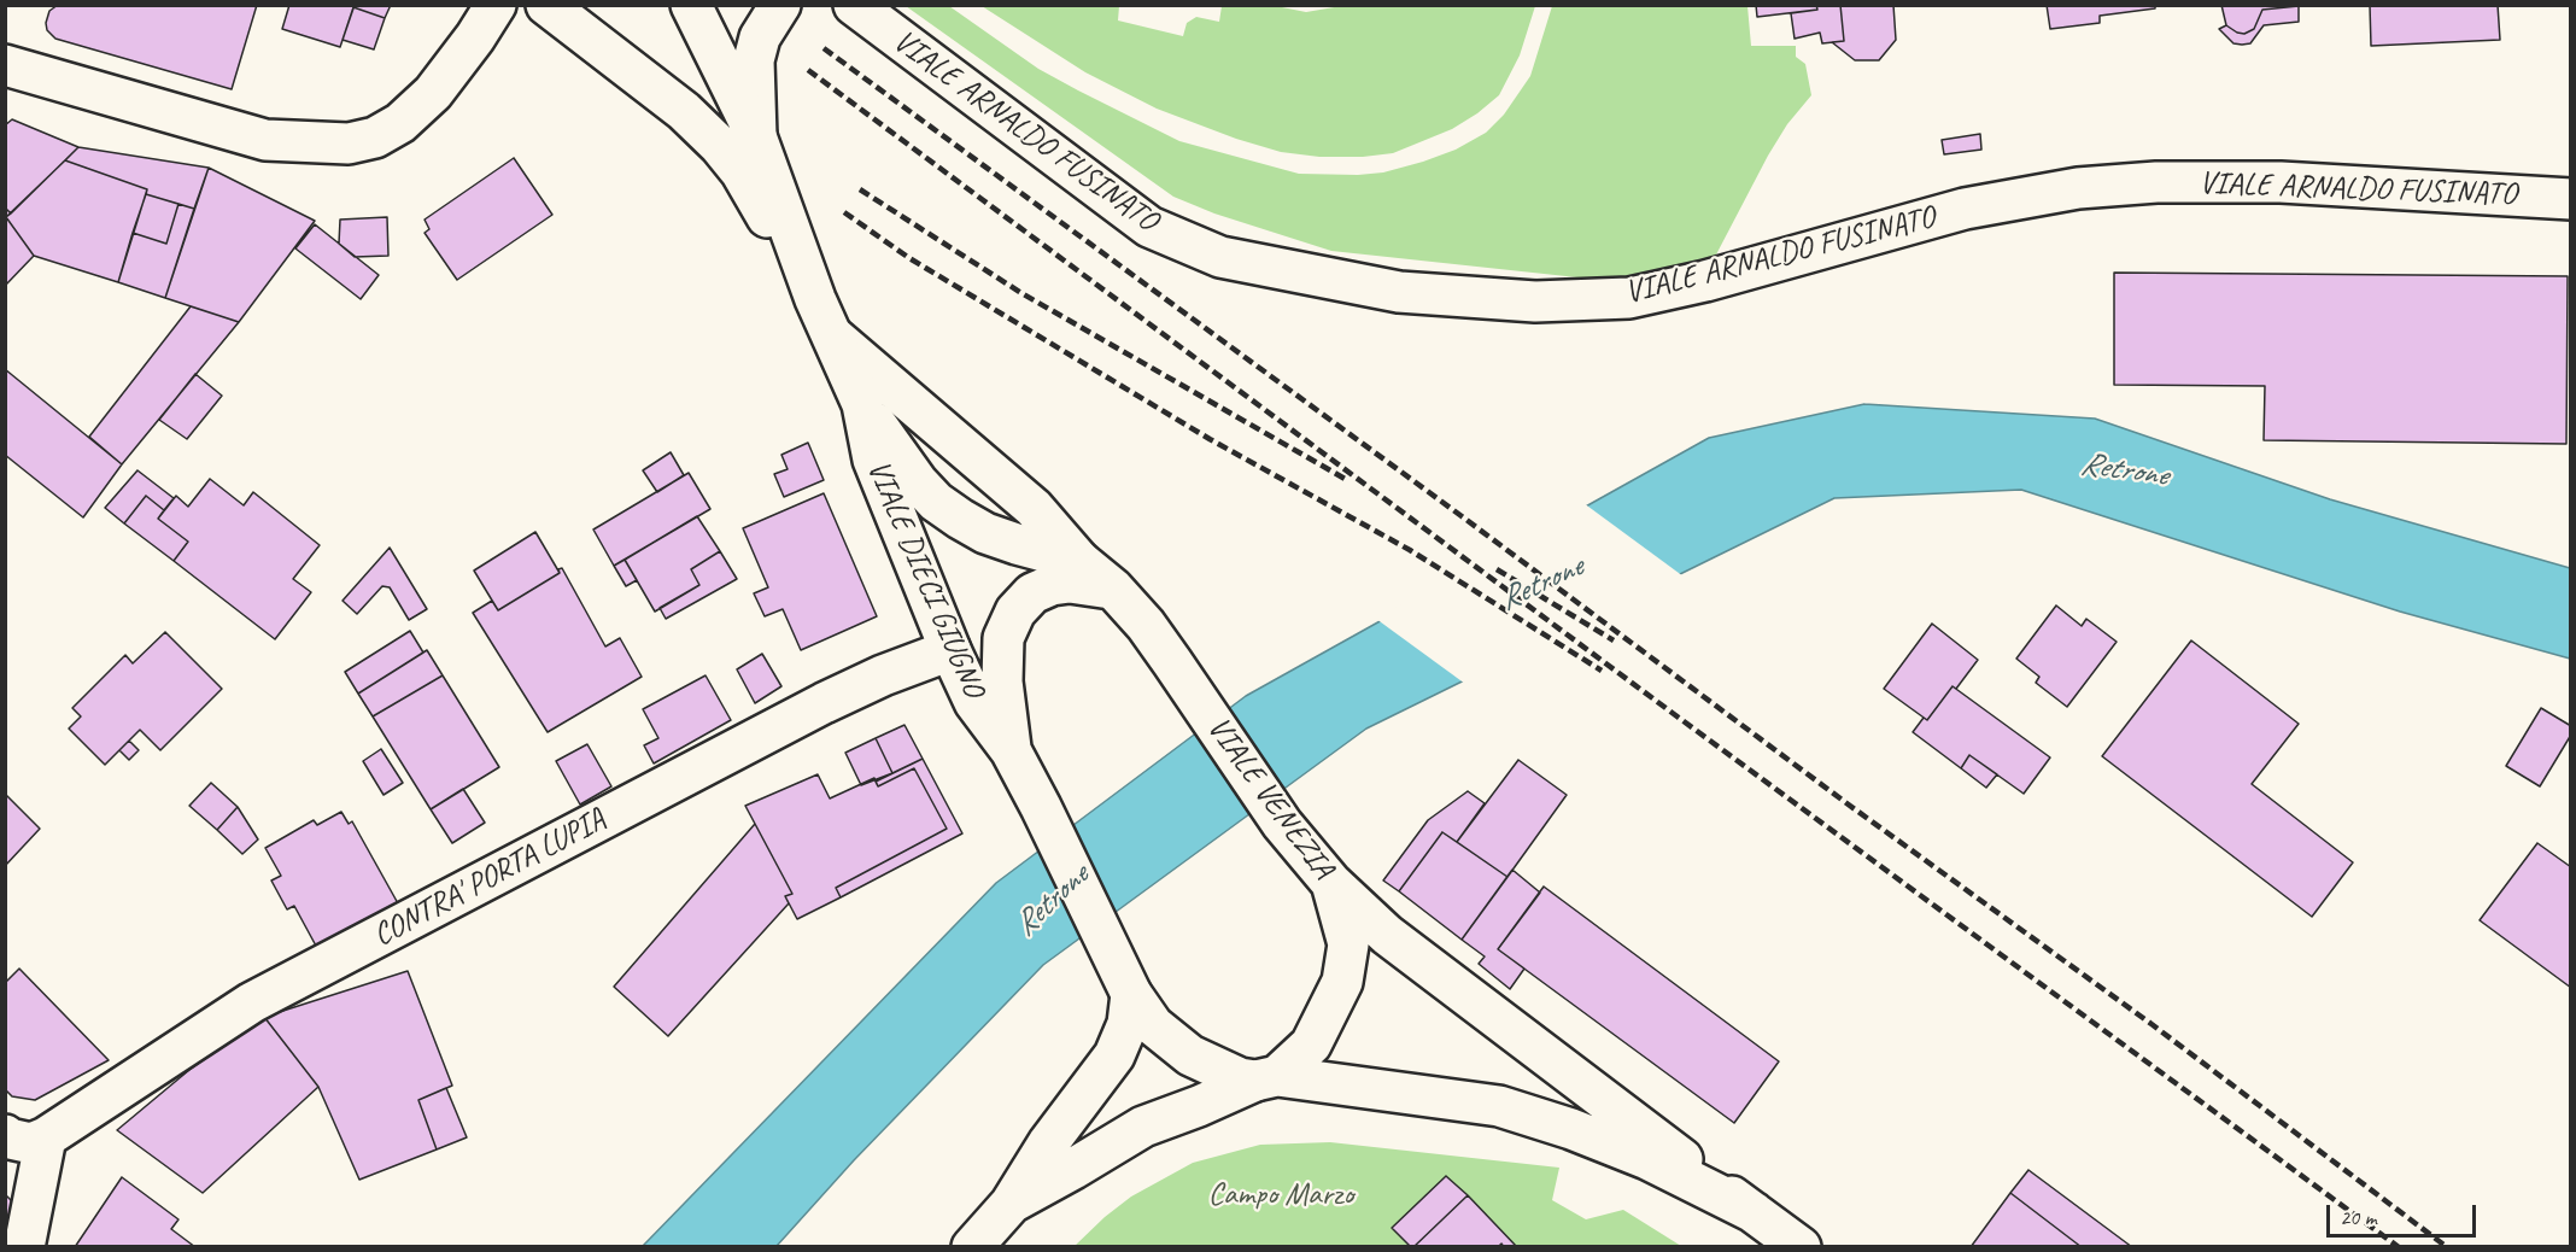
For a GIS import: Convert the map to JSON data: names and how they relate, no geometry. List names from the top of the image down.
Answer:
{
  "streets": {
    "street": [
      "VIALE ARNALDO FUSINATO",
      "VIALE DIECI GIUGNO",
      "VIALE VENEZIA",
      "CONTRA' PORTA LUPIA"
    ]
  },
  "crossings": [
    ["VIALE DIECI GIUGNO", "VIALE VENEZIA"],
    ["VIALE DIECI GIUGNO", "CONTRA' PORTA LUPIA"]
  ],
  "water": ["Retrone"],
  "parks": ["Campo Marzo"],
  "scale_bar": "20 m"
}
